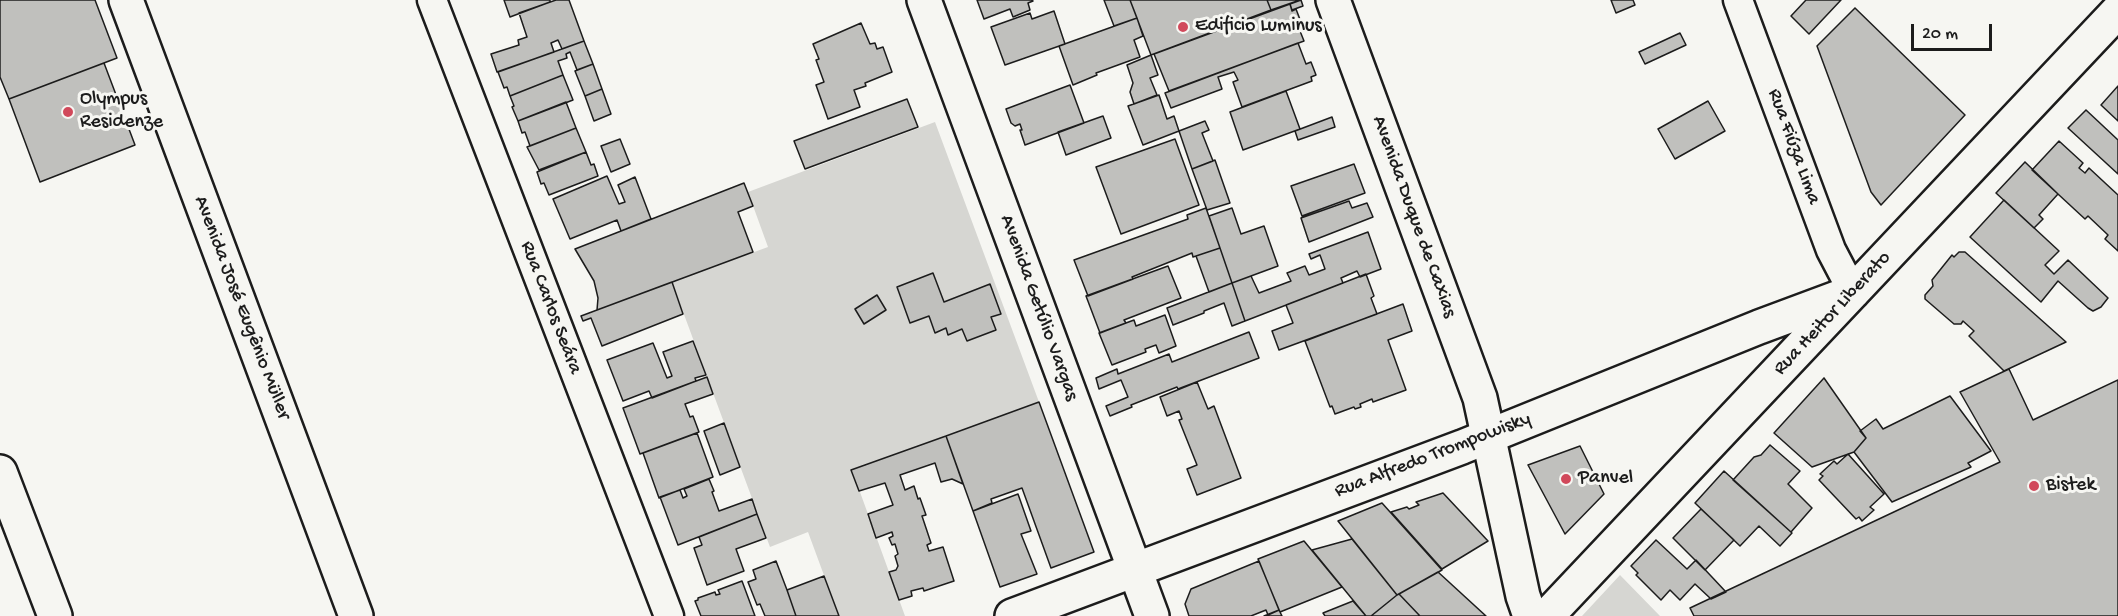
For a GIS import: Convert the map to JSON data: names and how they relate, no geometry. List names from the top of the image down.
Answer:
{
  "streets": {
    "main road": [
      "Avenida Duque de Caxias",
      "Avenida José Eugênio Müller",
      "Avenida Getúlio Vargas",
      "Rua Heitor Liberato",
      "Rua Alfredo Trompowisky"
    ],
    "street": ["Rua Fiúza Lima", "Rua Carlos Seára"]
  },
  "crossings": [
    ["Rua Fiúza Lima", "Rua Heitor Liberato"],
    ["Rua Fiúza Lima", "Rua Alfredo Trompowisky"],
    ["Avenida Duque de Caxias", "Rua Alfredo Trompowisky"],
    ["Avenida Getúlio Vargas", "Rua Alfredo Trompowisky"],
    ["Rua Heitor Liberato", "Rua Alfredo Trompowisky"]
  ],
  "places": [
    "Edificio Luminus",
    "Olympus Residenze",
    "Panvel",
    "Bistek"
  ],
  "scale_bar": "20 m"
}
